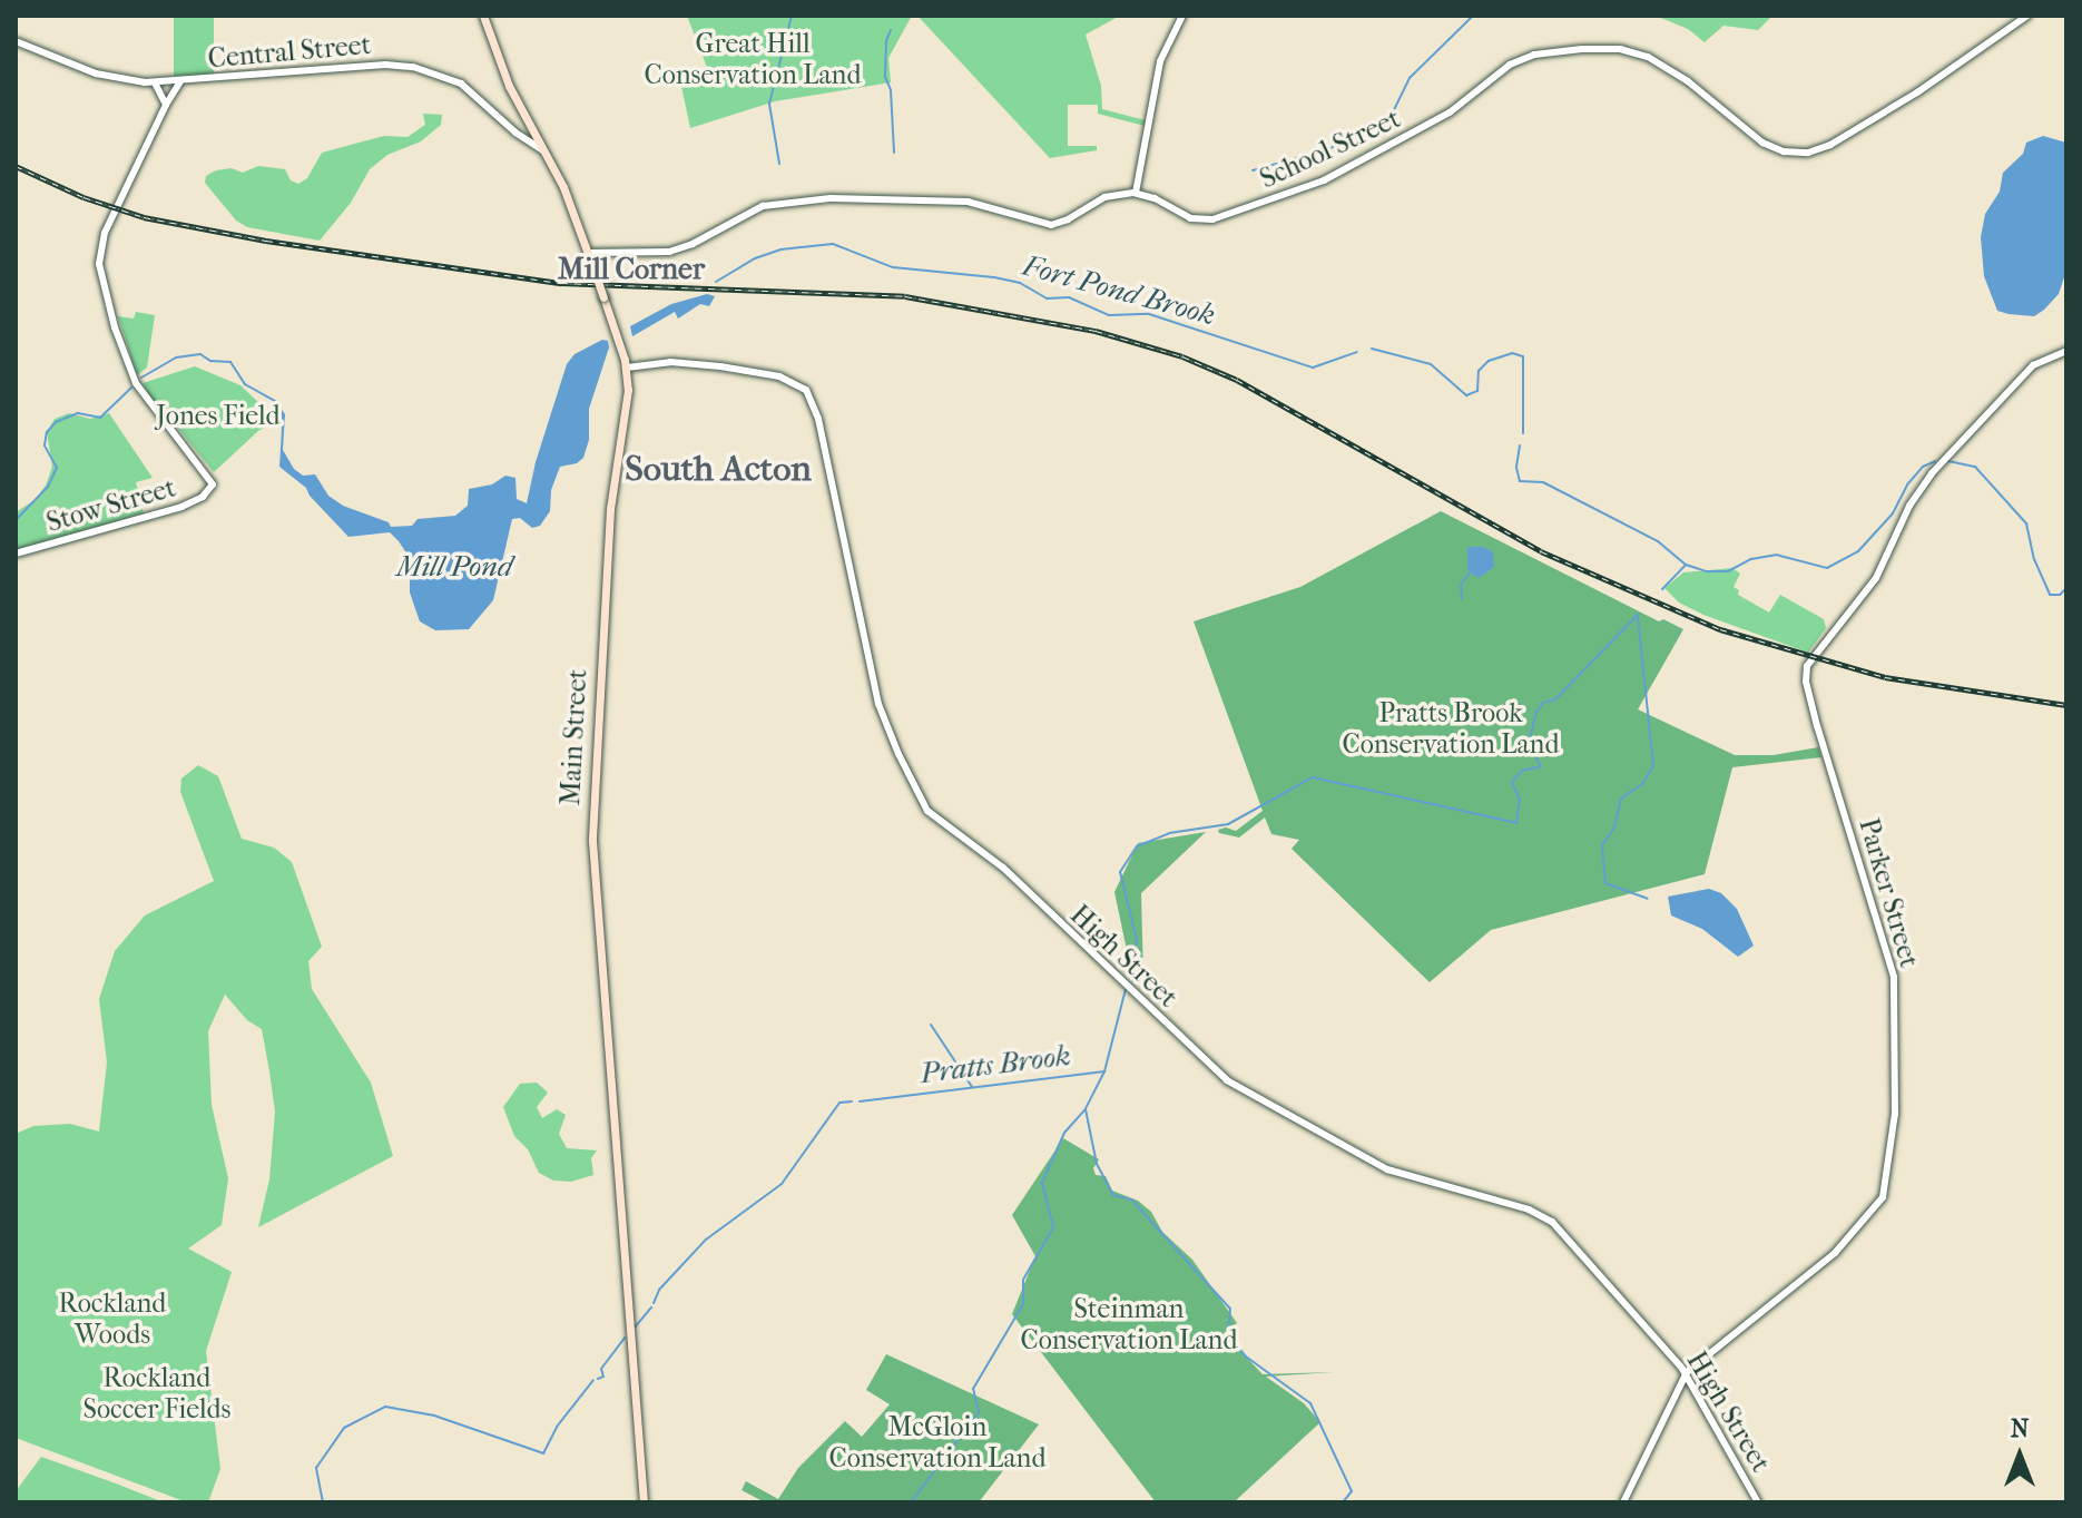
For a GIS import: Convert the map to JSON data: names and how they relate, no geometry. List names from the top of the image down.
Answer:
{
  "streets": {
    "main road": ["Main Street"],
    "street": [
      "Central Street",
      "School Street",
      "Stow Street",
      "Parker Street",
      "High Street"
    ]
  },
  "crossings": [
    ["Central Street", "Main Street"],
    ["Main Street", "High Street"],
    ["Parker Street", "High Street"]
  ],
  "districts": ["Mill Corner", "South Acton"],
  "water": ["Fort Pond Brook", "Mill Pond", "Pratts Brook"],
  "parks": [
    "Great Hill Conservation Land",
    "Jones Field",
    "Pratts Brook Conservation Land",
    "Rockland Woods",
    "Steinman Conservation Land",
    "Rockland Soccer Fields",
    "McGloin Conservation Land"
  ],
  "north": "top"
}
